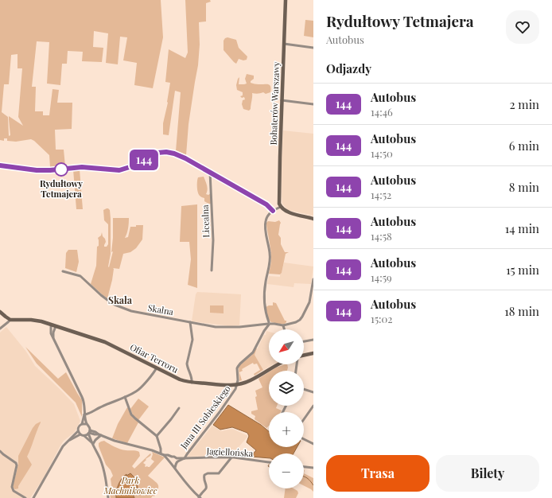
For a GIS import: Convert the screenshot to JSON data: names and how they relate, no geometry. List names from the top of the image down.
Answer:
{
  "streets": {
    "street": [
      "Bohaterów Warszawy",
      "Licealna",
      "Skalna",
      "Ofiar Terroru",
      "Jana III Sobieskiego",
      "Jagiellońska"
    ]
  },
  "crossings": [
    ["Ofiar Terroru", "Jana III Sobieskiego"],
    ["Jana III Sobieskiego", "Jagiellońska"]
  ],
  "districts": ["Skała"],
  "parks": ["Park Machnikowiec"],
  "places": ["Rydułtowy Tetmajera"],
  "lines": ["bus line 144"],
  "north": "bottom left",
  "page": {
    "on_map": "144",
    "heading": [
      ["Rydułtowy Tetmajera", "Autobus"],
      "Odjazdy"
    ],
    "list": [
      {
        "mark": "144",
        "name": "Autobus",
        "note": "14:46",
        "value": "2 min"
      },
      {
        "mark": "144",
        "name": "Autobus",
        "note": "14:50",
        "value": "6 min"
      },
      {
        "mark": "144",
        "name": "Autobus",
        "note": "14:52",
        "value": "8 min"
      },
      {
        "mark": "144",
        "name": "Autobus",
        "note": "14:58",
        "value": "14 min"
      },
      {
        "mark": "144",
        "name": "Autobus",
        "note": "14:59",
        "value": "15 min"
      },
      {
        "mark": "144",
        "name": "Autobus",
        "note": "15:02",
        "value": "18 min"
      }
    ],
    "map_buttons": ["+", "−"],
    "buttons": ["Trasa", "Bilety"]
  }
}
